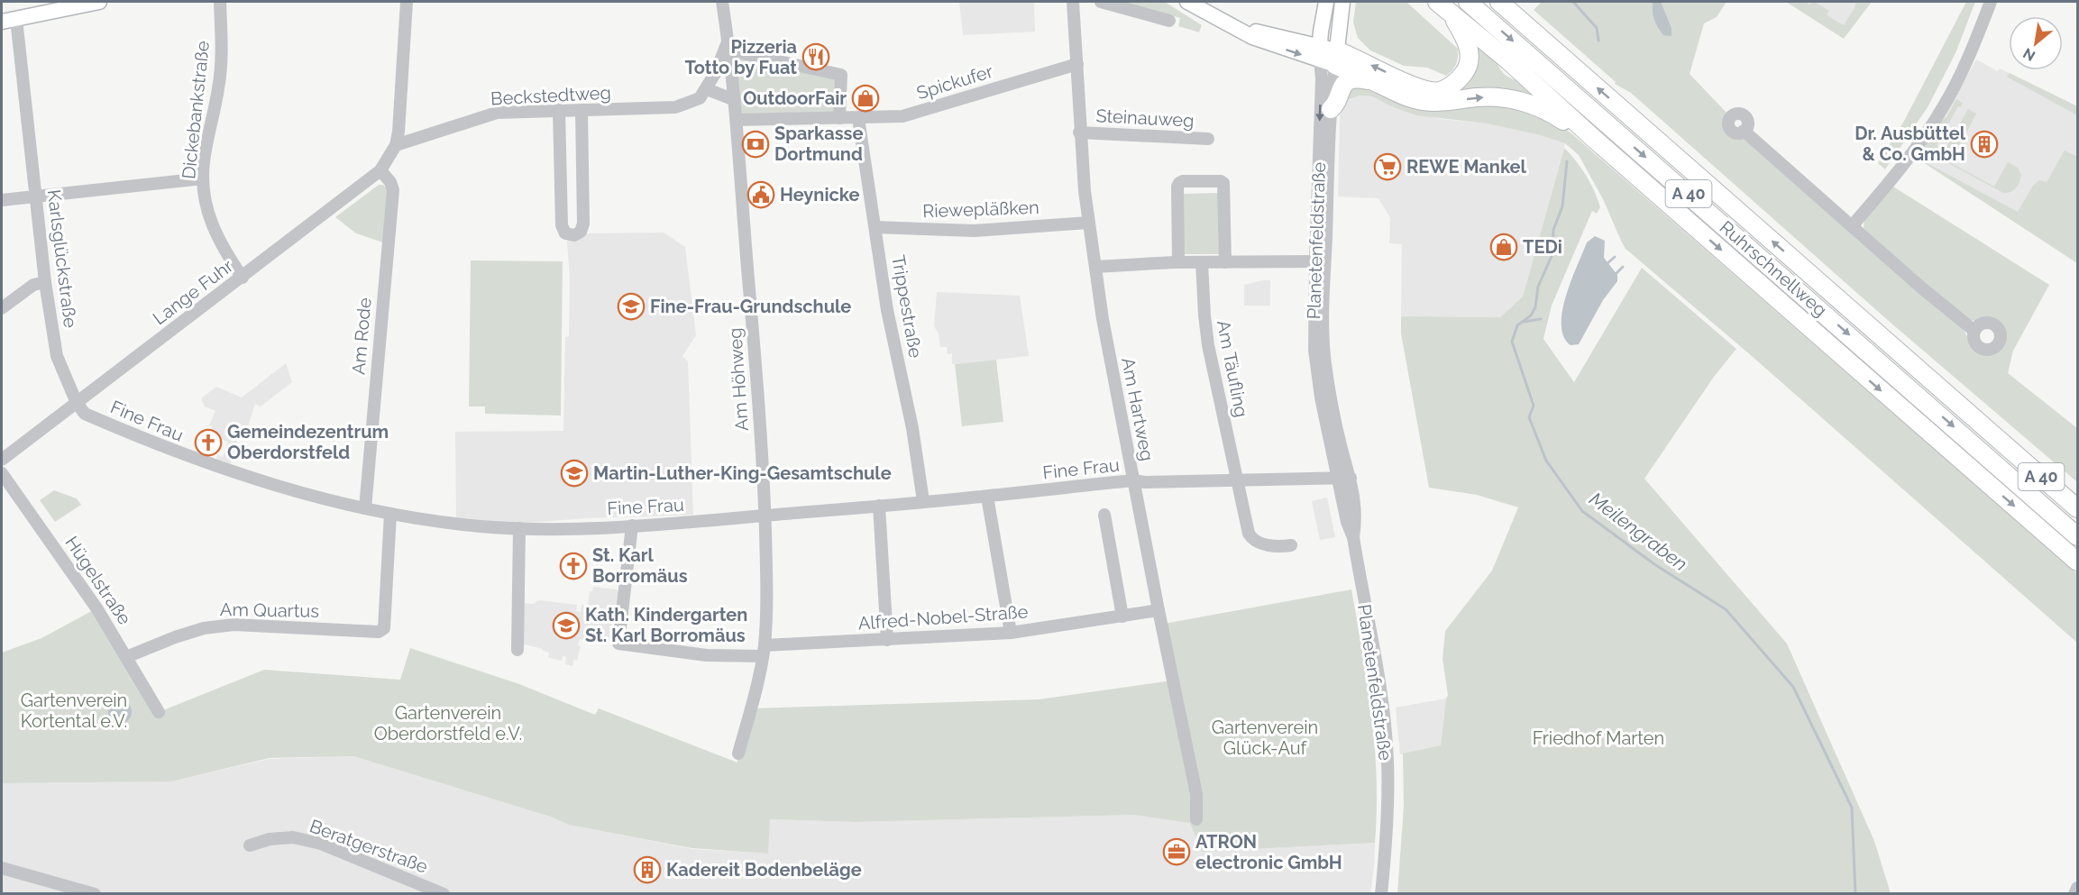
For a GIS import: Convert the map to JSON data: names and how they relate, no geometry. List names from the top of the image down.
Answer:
{
  "streets": {
    "highway": ["A 40", "Ruhrschnellweg"],
    "main road": ["Planetenfeldstraße"],
    "street": [
      "Spickufer",
      "Beckstedtweg",
      "Dickebankstraße",
      "Steinauweg",
      "Riewepläßken",
      "Karlsglückstraße",
      "Lange Fuhr",
      "Trippestraße",
      "Am Rode",
      "Am Täufling",
      "Am Höhweg",
      "Am Hartweg",
      "Fine Frau",
      "Hügelstraße",
      "Am Quartus",
      "Alfred-Nobel-Straße",
      "Beratgerstraße"
    ]
  },
  "crossings": [
    ["Spickufer", "Trippestraße"],
    ["Spickufer", "Am Höhweg"],
    ["Spickufer", "Am Hartweg"],
    ["Beckstedtweg", "Lange Fuhr"],
    ["Dickebankstraße", "Lange Fuhr"],
    ["Steinauweg", "Am Hartweg"],
    ["Riewepläßken", "Trippestraße"],
    ["Riewepläßken", "Am Hartweg"],
    ["Planetenfeldstraße", "Fine Frau"],
    ["Karlsglückstraße", "Lange Fuhr"],
    ["Karlsglückstraße", "Fine Frau"],
    ["Lange Fuhr", "Am Rode"],
    ["Lange Fuhr", "Fine Frau"],
    ["Trippestraße", "Fine Frau"],
    ["Am Rode", "Fine Frau"],
    ["Am Täufling", "Fine Frau"],
    ["Am Höhweg", "Fine Frau"],
    ["Am Höhweg", "Alfred-Nobel-Straße"],
    ["Am Hartweg", "Fine Frau"],
    ["Am Hartweg", "Alfred-Nobel-Straße"],
    ["Fine Frau", "Am Quartus"],
    ["Fine Frau", "Alfred-Nobel-Straße"],
    ["Hügelstraße", "Am Quartus"]
  ],
  "water": ["Meilengraben"],
  "parks": [
    "Gartenverein Kortental e.V.",
    "Gartenverein Oberdorstfeld e.V.",
    "Gartenverein Glück-Auf",
    "Friedhof Marten"
  ],
  "places": {
    "restaurant": ["Pizzeria Totto by Fuat"],
    "shop": ["OutdoorFair", "TEDi"],
    "bank": ["Sparkasse Dortmund"],
    "building": ["Dr. Ausbüttel & Co. GmbH", "Kadereit Bodenbeläge"],
    "supermarket": ["REWE Mankel"],
    "public building": ["Heynicke"],
    "school or university": ["Fine-Frau-Grundschule", "Martin-Luther-King-Gesamtschule", "Kath. Kindergarten St. Karl Borromäus"],
    "church": ["Gemeindezentrum Oberdorstfeld", "St. Karl Borromäus"],
    "office": ["ATRON electronic GmbH"]
  },
  "north": "bottom left"
}
